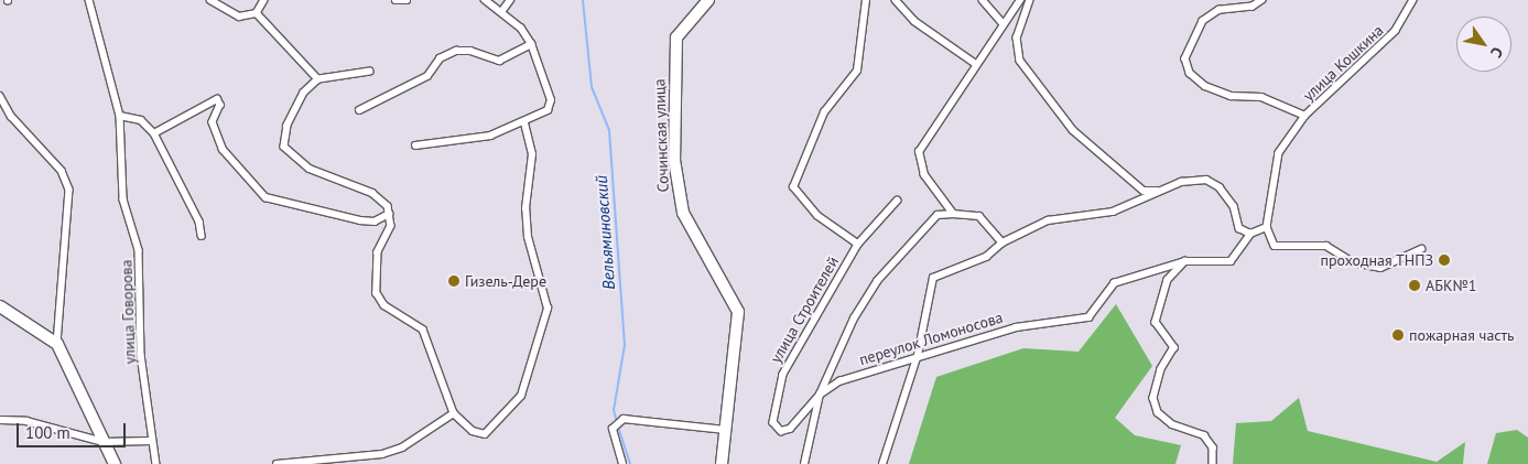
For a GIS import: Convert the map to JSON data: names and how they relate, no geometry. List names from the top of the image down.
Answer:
{
  "streets": {
    "highway": ["Сочинская улица"],
    "street": [
      "улица Кошкина",
      "улица Строителей",
      "улица Говорова",
      "переулок Ломоносова"
    ]
  },
  "crossings": [
    ["улица Строителей", "переулок Ломоносова"]
  ],
  "water": ["Вельяминовский"],
  "places": [
    "проходная ТНПЗ",
    "Гизель-Дере",
    "АБК№1",
    "пожарная часть"
  ],
  "scale_bar": "100 m",
  "north": "bottom right"
}
